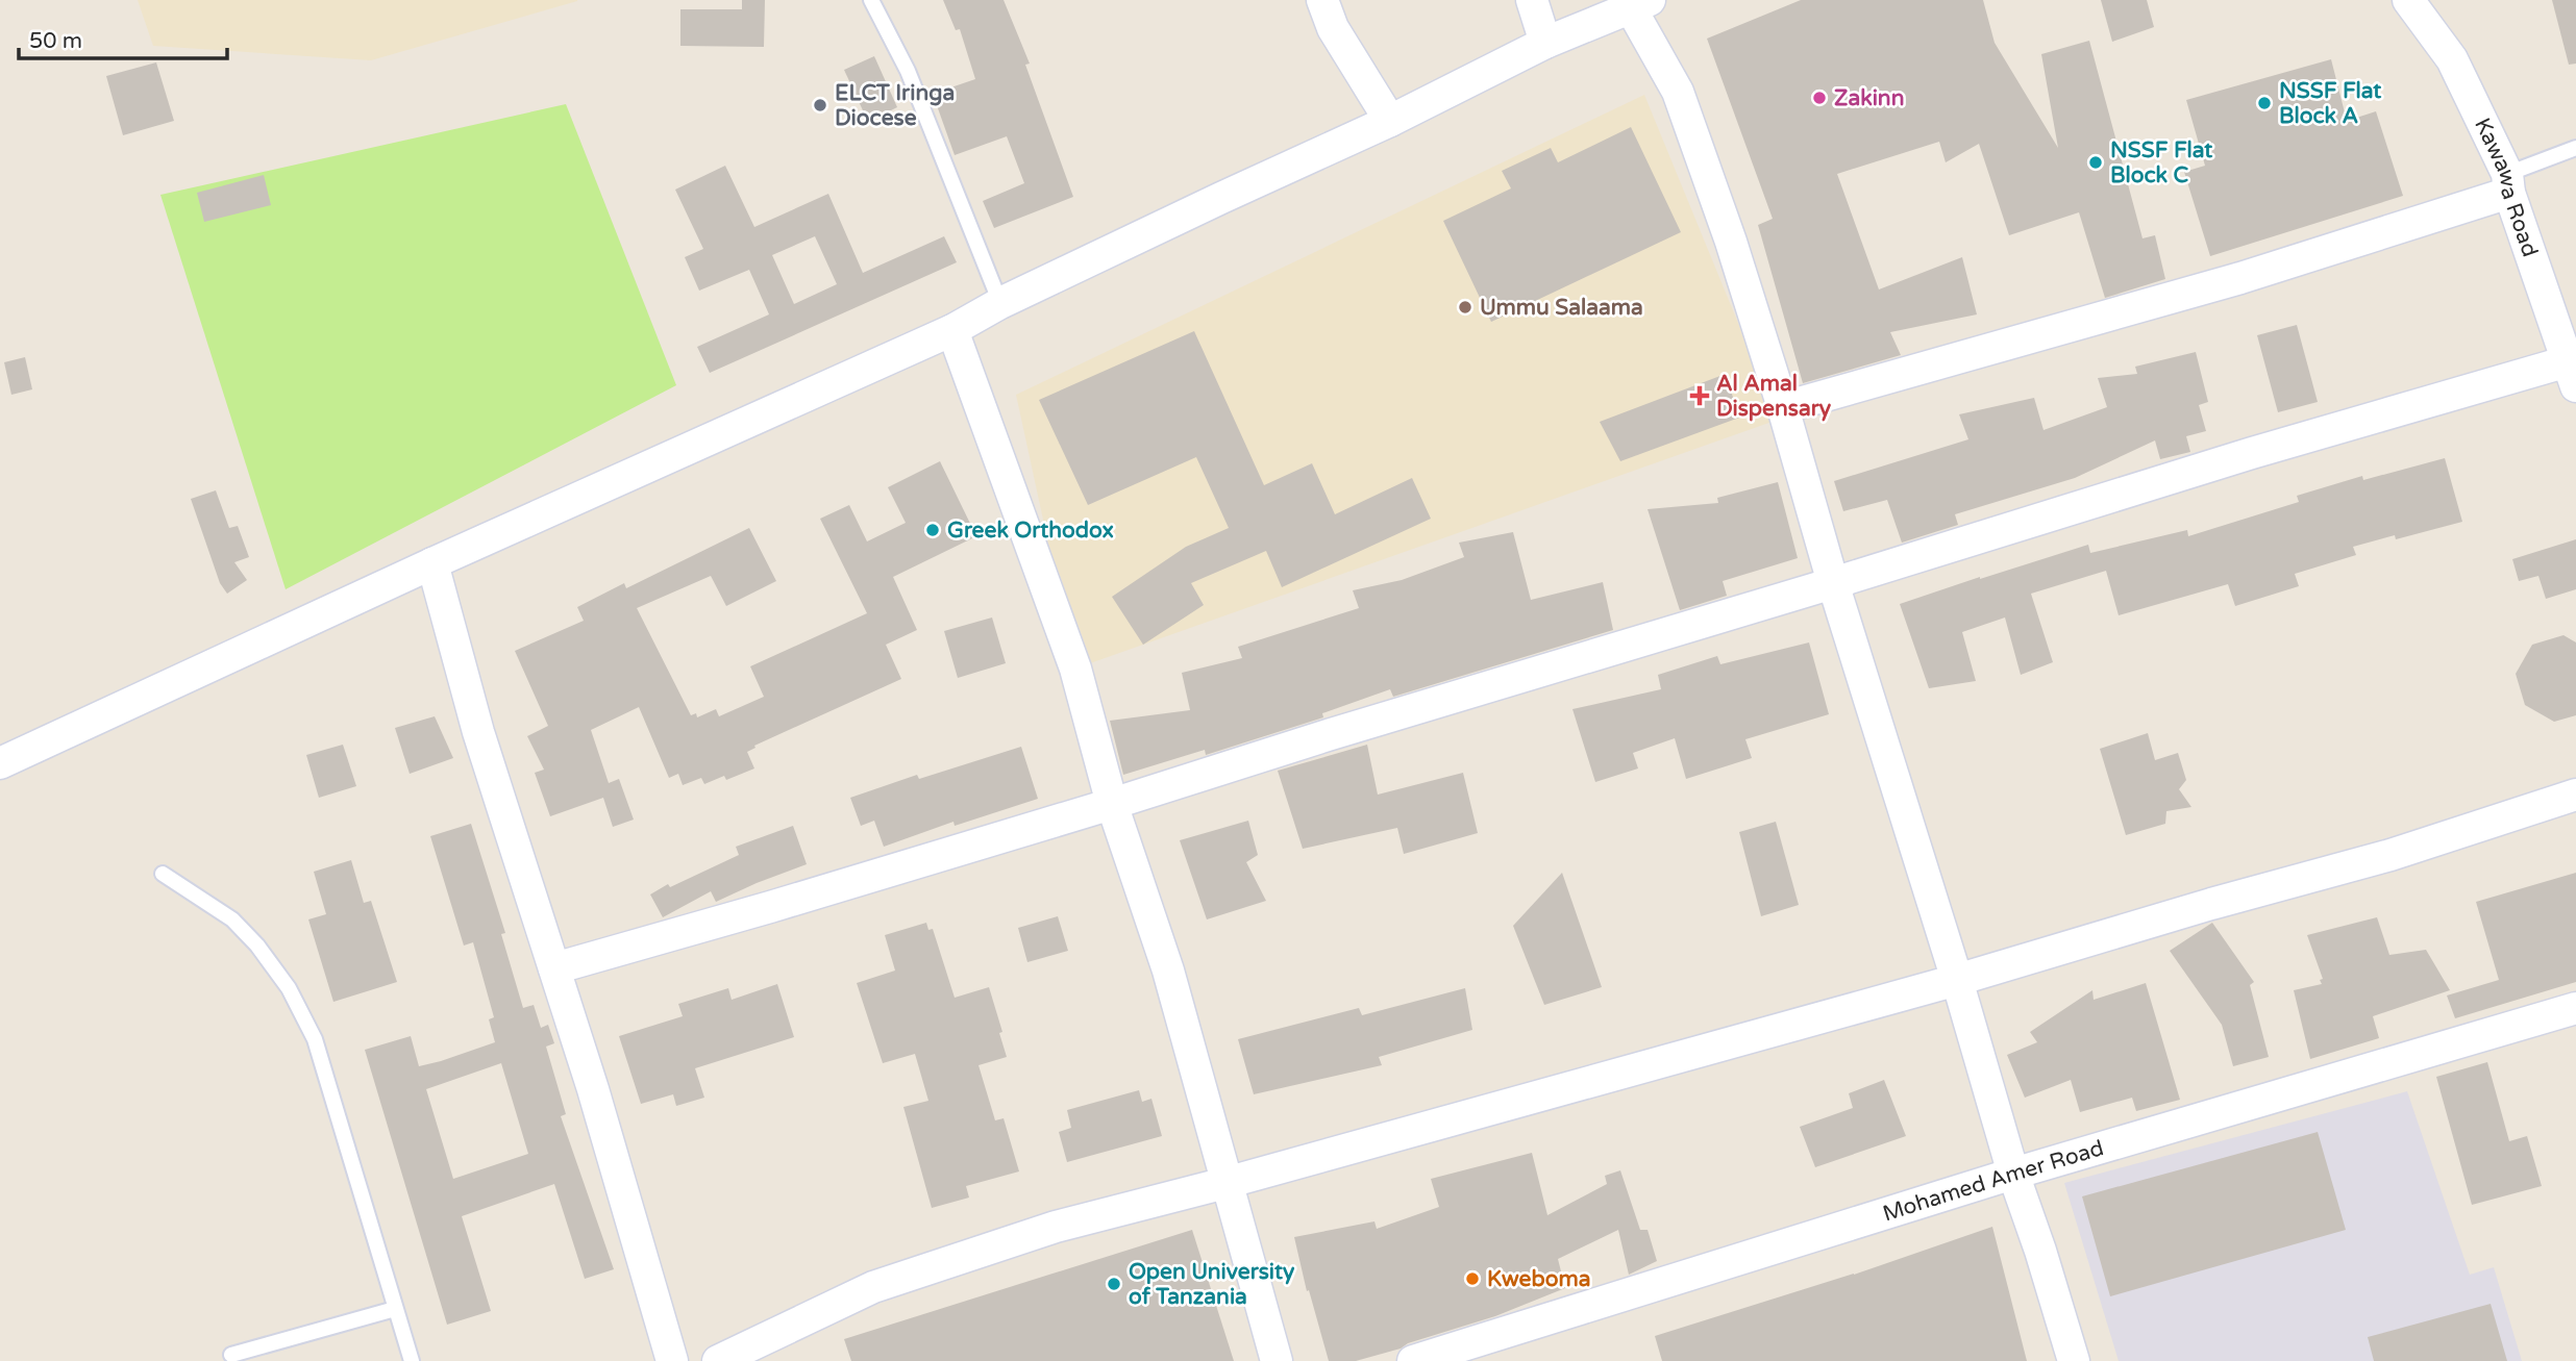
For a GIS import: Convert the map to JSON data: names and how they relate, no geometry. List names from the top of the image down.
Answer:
{
  "streets": {
    "street": ["Kawawa Road", "Mohamed Amer Road"]
  },
  "places": {
    "other": [
      "Zakinn",
      "NSSF Flat Block A",
      "ELCT Iringa Diocese",
      "NSSF Flat Block C",
      "Ummu Salaama",
      "Greek Orthodox",
      "Kweboma",
      "Open University of Tanzania"
    ],
    "health": ["Al Amal Dispensary"]
  },
  "scale_bar": "50 m"
}
